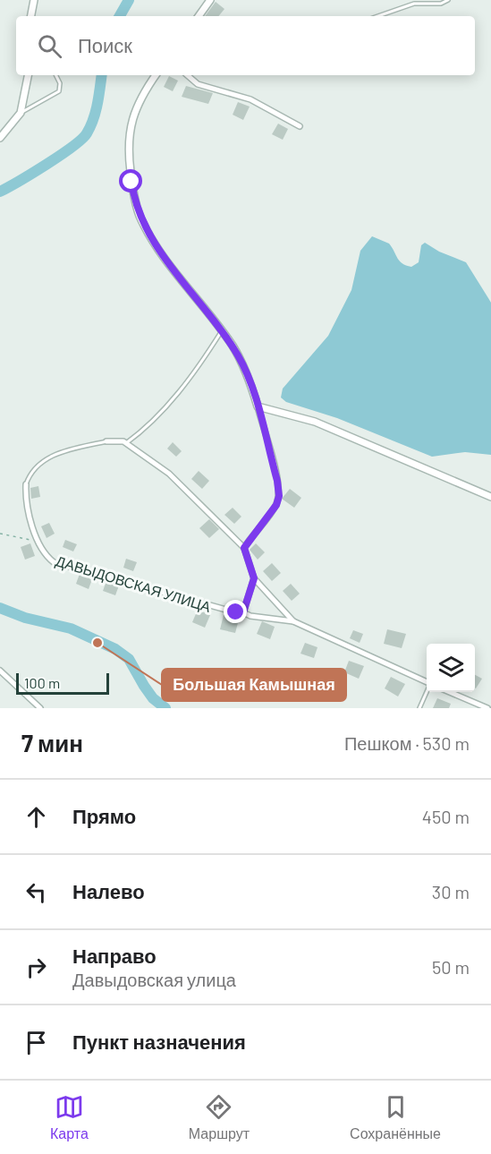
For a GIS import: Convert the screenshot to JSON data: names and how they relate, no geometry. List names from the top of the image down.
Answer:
{
  "streets": {
    "street": ["ДАВЫДОВСКАЯ УЛИЦА"]
  },
  "places": ["Большая Камышная"],
  "scale_bar": "100 m",
  "page": {
    "search": "Поиск",
    "scale": "100 m",
    "heading": ["7 мин", "Пешком · 530 m"],
    "list": [
      ["Прямо", "450 m"],
      ["Налево", "30 m"],
      ["Направо", "Давыдовская улица", "50 m"],
      "Пункт назначения"
    ],
    "nav": ["Карта", "Маршрут", "Сохранённые"]
  }
}
